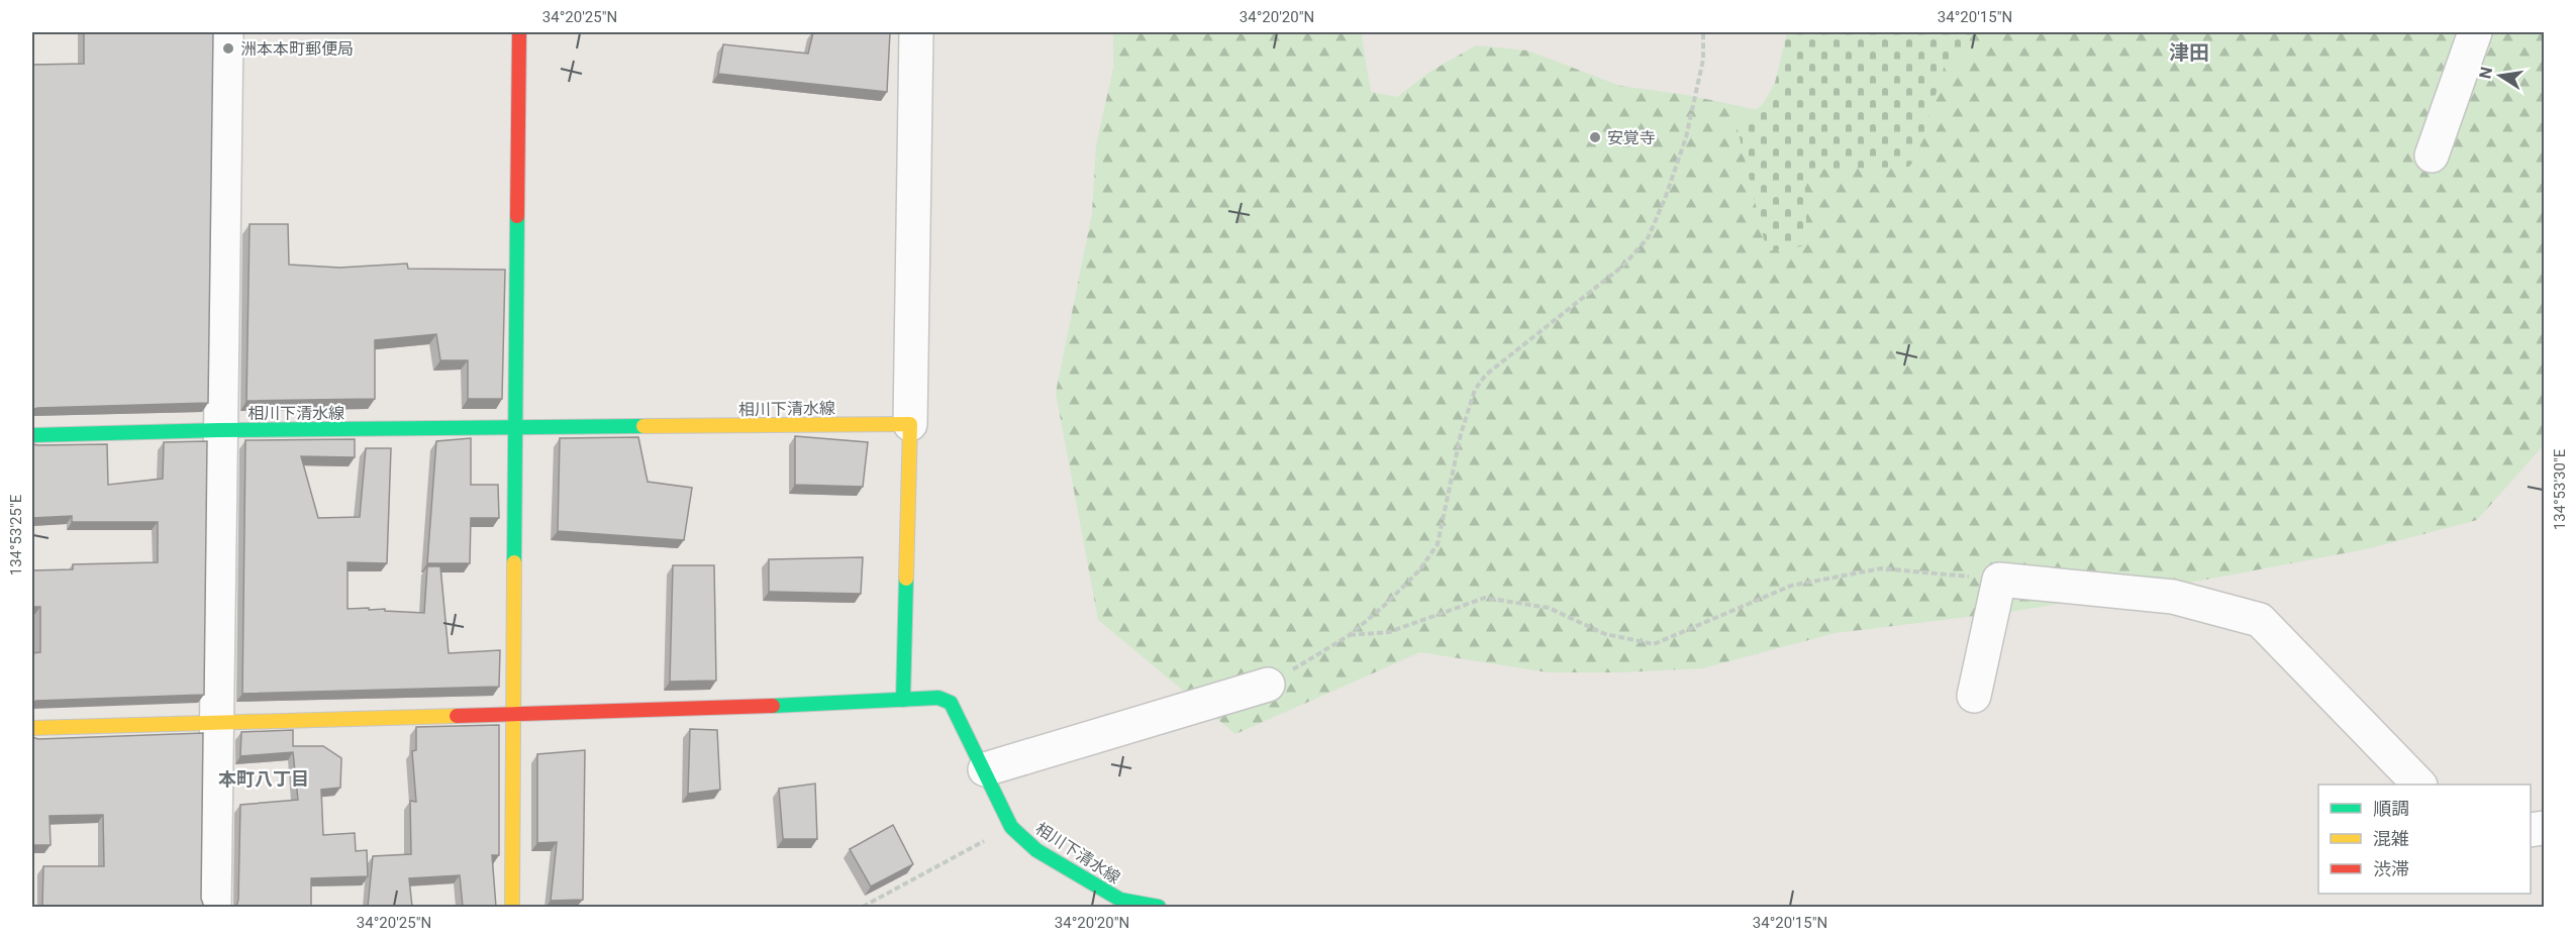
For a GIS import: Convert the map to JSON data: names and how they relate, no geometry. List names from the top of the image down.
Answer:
{
  "streets": {
    "street": ["相川下清水線"]
  },
  "districts": ["津田", "本町八丁目"],
  "places": ["洲本本町郵便局", "安覚寺"],
  "legend": ["順調", "混雑", "渋滞"],
  "north": "left",
  "coordinates": [
    "34°20'25\"N",
    "34°20'20\"N",
    "34°20'15\"N",
    "134°53'30\"E",
    "134°53'25\"E"
  ]
}
